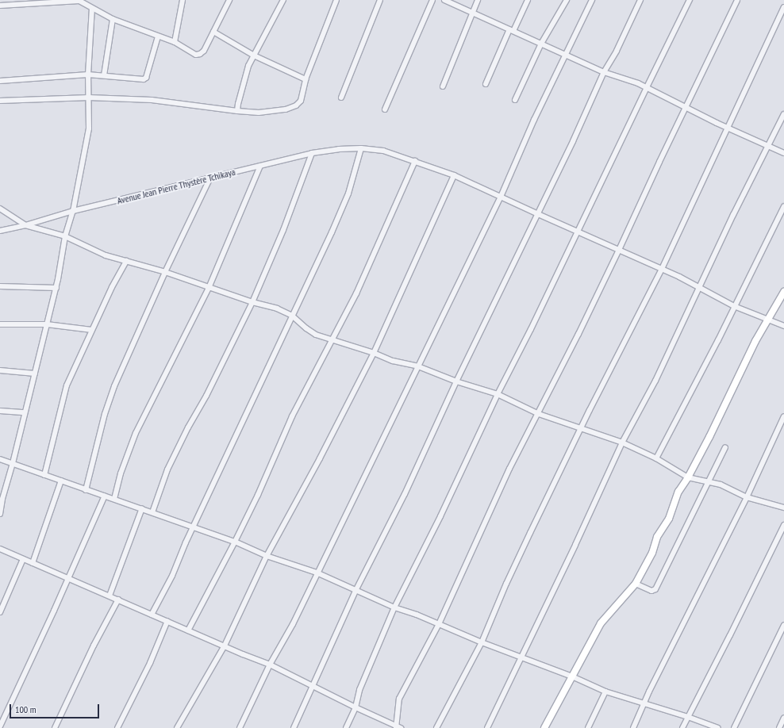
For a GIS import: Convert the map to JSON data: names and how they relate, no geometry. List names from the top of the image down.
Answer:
{
  "streets": {
    "street": ["Avenue Jean Pierre Thystère Tchikaya"]
  },
  "scale_bar": "100 m"
}
